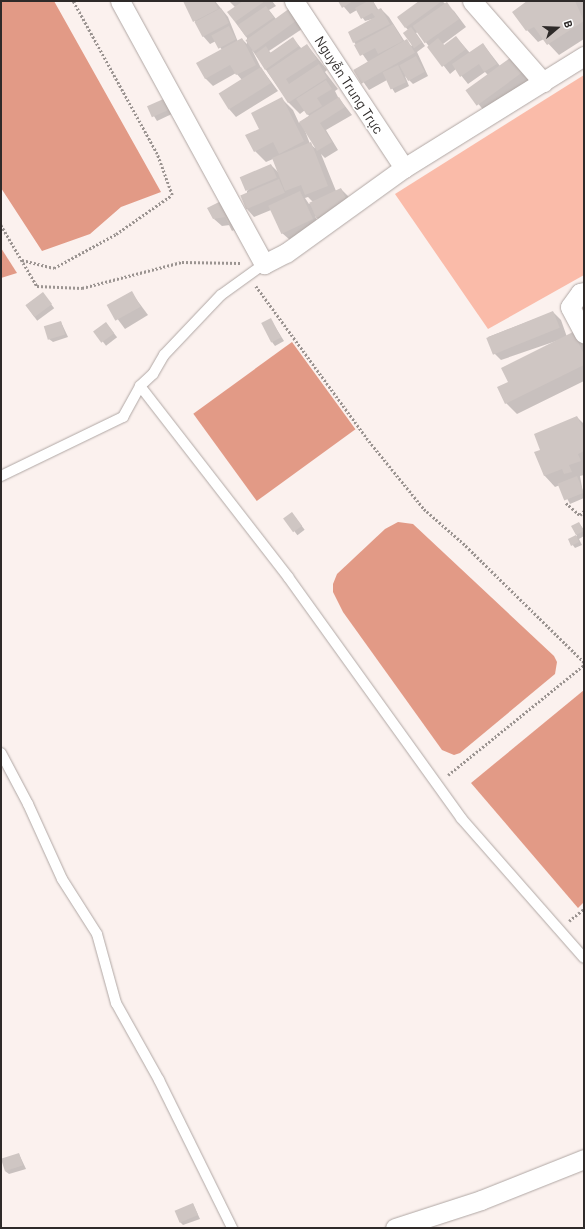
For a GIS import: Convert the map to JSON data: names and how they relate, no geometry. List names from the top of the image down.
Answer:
{
  "streets": {
    "street": ["Nguyễn Trung Trực"]
  },
  "north": "right"
}
